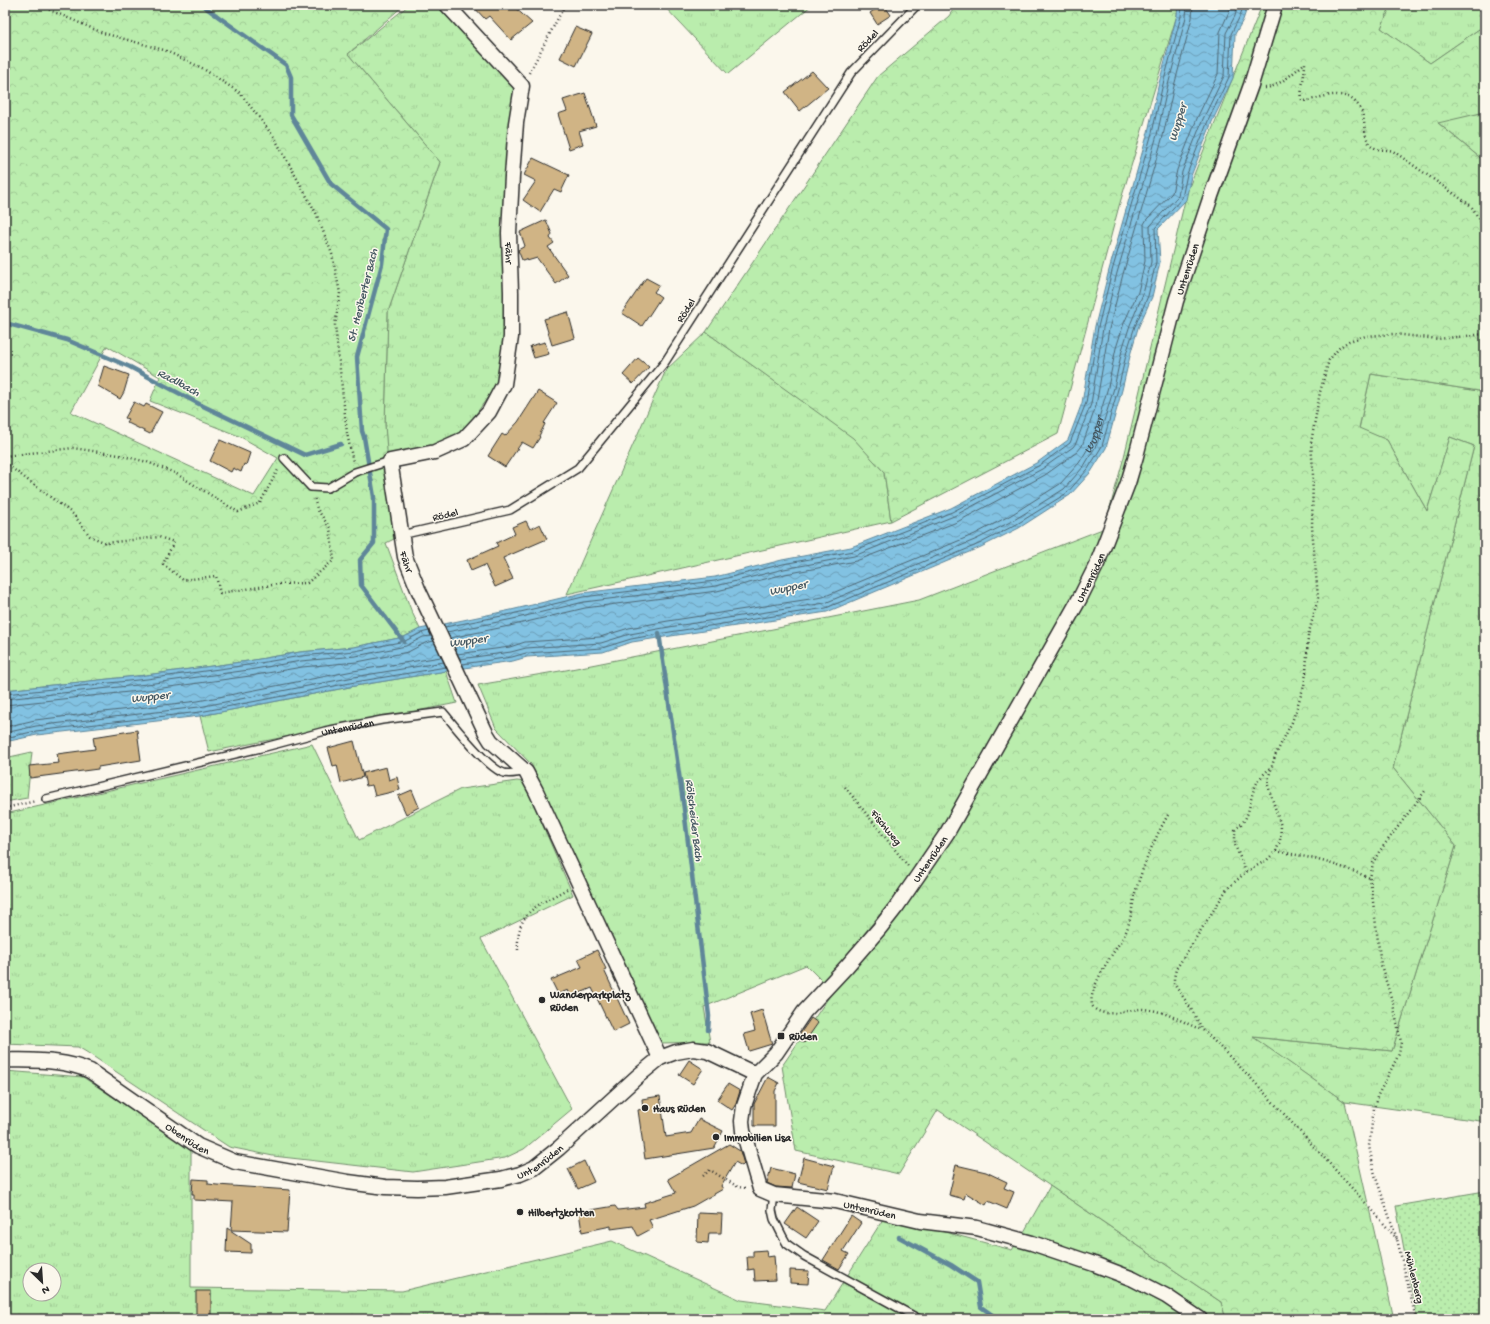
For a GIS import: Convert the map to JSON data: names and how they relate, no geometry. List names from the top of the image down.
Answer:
{
  "streets": {
    "street": ["Fähr", "Untenrüden", "Obenrüden"],
    "lane": ["Rödel"],
    "path": ["Fischweg", "Mühlenberg"]
  },
  "crossings": [
    ["Rödel", "Fähr"],
    ["Fähr", "Untenrüden"],
    ["Untenrüden", "Fischweg"],
    ["Untenrüden", "Obenrüden"]
  ],
  "water": [
    "Wupper",
    "St. Heriberter Bach",
    "Radlbach",
    "Rölscheider Bach"
  ],
  "places": {
    "other": [
      "Wanderparkplatz Rüden",
      "Haus Rüden",
      "Immobilien Lisa",
      "Hilbertzkotten"
    ],
    "transit": ["Rüden"]
  },
  "north": "bottom right"
}
